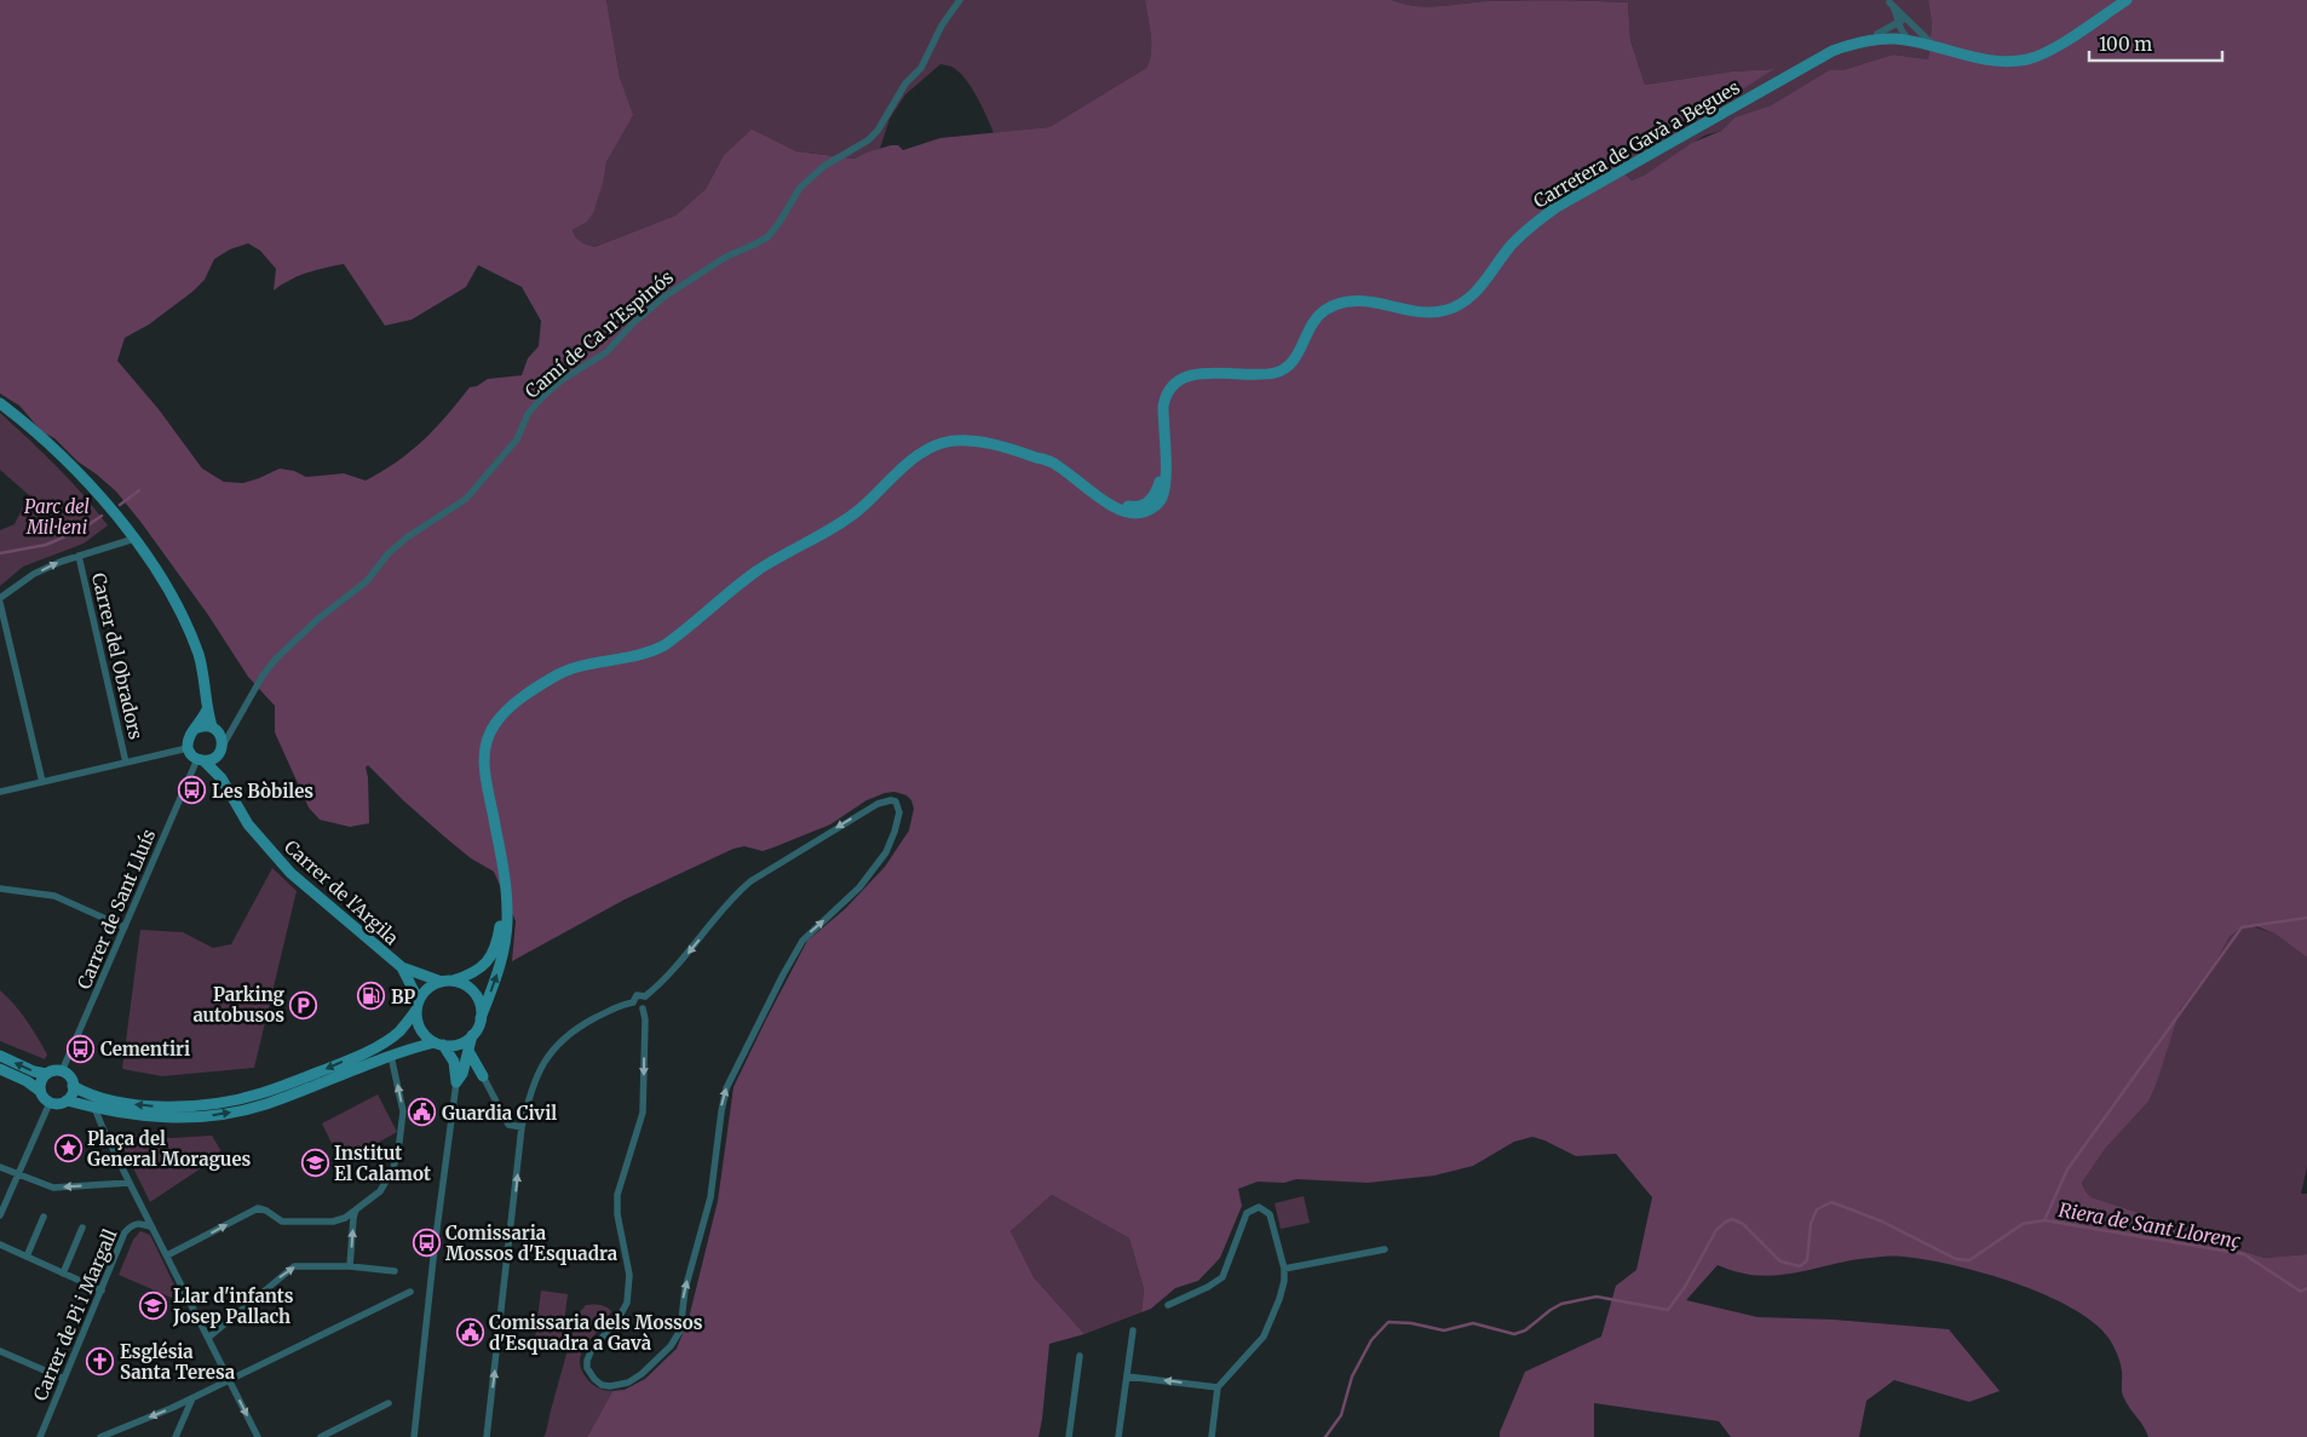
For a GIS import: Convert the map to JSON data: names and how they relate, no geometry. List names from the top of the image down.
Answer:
{
  "streets": {
    "main road": ["Carretera de Gavà a Begues", "Carrer de l'Argila"],
    "street": [
      "Camí de Ca n'Espinós",
      "Carrer del Obradors",
      "Carrer de Sant Lluís",
      "Carrer de Pi i Margall"
    ]
  },
  "crossings": [
    ["Carretera de Gavà a Begues", "Carrer de l'Argila"],
    ["Camí de Ca n'Espinós", "Carrer de l'Argila"],
    ["Camí de Ca n'Espinós", "Carrer de Sant Lluís"],
    ["Carrer de l'Argila", "Carrer de Sant Lluís"]
  ],
  "one_way": ["Carretera de Gavà a Begues"],
  "water": ["Riera de Sant Llorenç"],
  "parks": ["Parc del Mil·leni"],
  "places": {
    "bus stop": ["Les Bòbiles", "Cementiri", "Comissaria Mossos d'Esquadra"],
    "fuel station": ["BP"],
    "parking": ["Parking autobusos"],
    "public building": ["Guardia Civil", "Comissaria dels Mossos d'Esquadra a Gavà"],
    "place": ["Plaça del General Moragues"],
    "school or university": ["Institut El Calamot", "Llar d'infants Josep Pallach"],
    "church": ["Església Santa Teresa"]
  },
  "scale_bar": "100 m"
}
